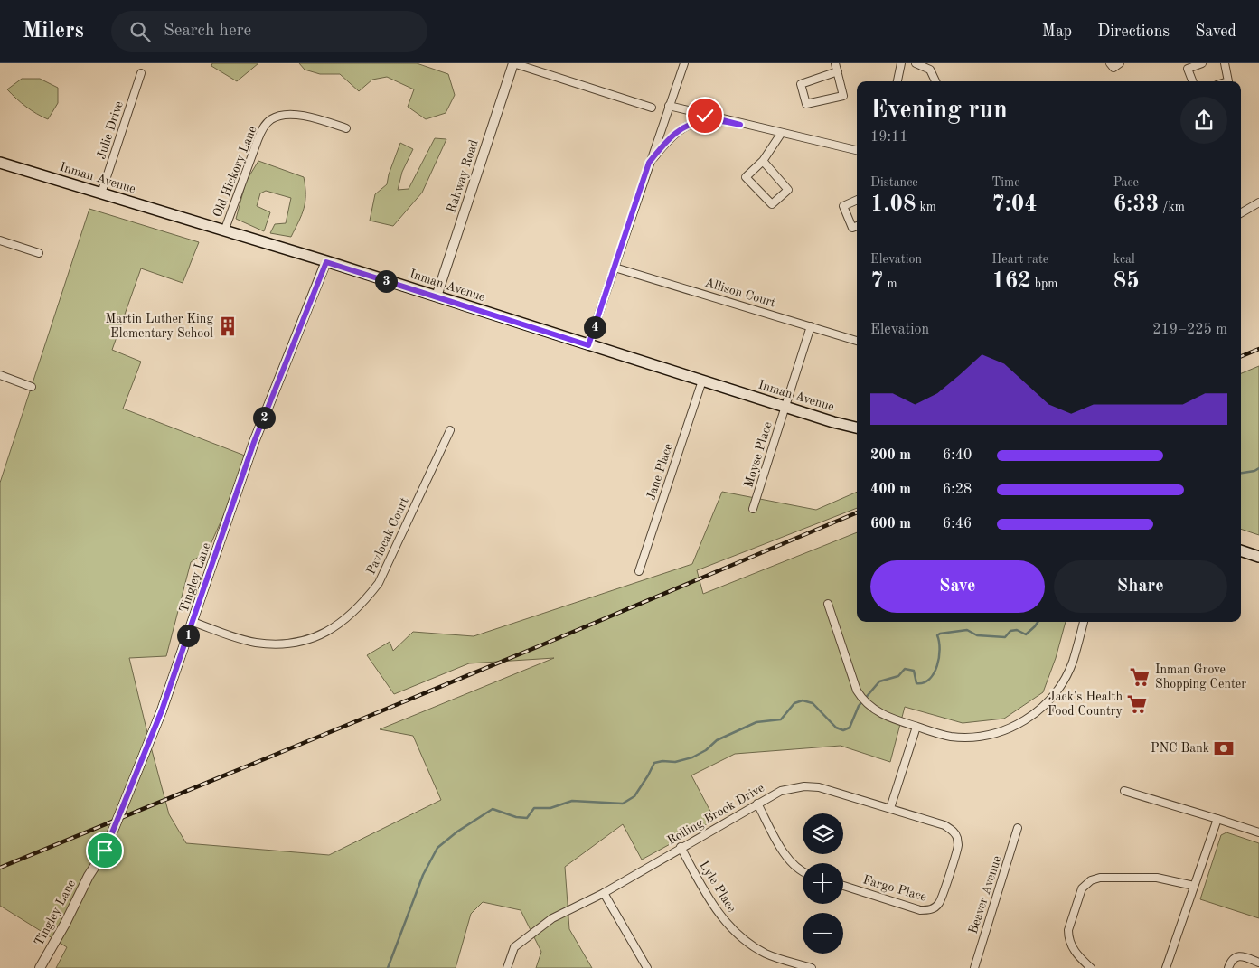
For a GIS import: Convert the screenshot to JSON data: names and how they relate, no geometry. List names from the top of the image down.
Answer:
{
  "streets": {
    "main road": ["Inman Avenue"],
    "street": [
      "Julie Drive",
      "Old Hickory Lane",
      "Rahway Road",
      "Allison Court",
      "Moyse Place",
      "Jane Place",
      "Pavlocak Court",
      "Tingley Lane",
      "Rolling Brook Drive",
      "Lyle Place",
      "Fargo Place",
      "Beaver Avenue"
    ]
  },
  "crossings": [
    ["Julie Drive", "Inman Avenue"],
    ["Old Hickory Lane", "Inman Avenue"],
    ["Rahway Road", "Inman Avenue"],
    ["Inman Avenue", "Moyse Place"],
    ["Inman Avenue", "Jane Place"],
    ["Inman Avenue", "Tingley Lane"],
    ["Allison Court", "Moyse Place"],
    ["Pavlocak Court", "Tingley Lane"],
    ["Rolling Brook Drive", "Lyle Place"],
    ["Rolling Brook Drive", "Fargo Place"]
  ],
  "places": {
    "building": ["Martin Luther King Elementary School"],
    "supermarket": ["Inman Grove Shopping Center", "Jack's Health Food Country"],
    "bank": ["PNC Bank"]
  },
  "page": {
    "header": "Milers",
    "search": "Search here",
    "nav": ["Map", "Directions", "Saved"],
    "heading": ["Evening run", "19:11"],
    "stats": [
      ["Distance", "1.08 km"],
      ["Time", "7:04"],
      ["Pace", "6:33 /km"],
      ["Elevation", "7 m"],
      ["Heart rate", "162 bpm"],
      ["kcal", "85"]
    ],
    "pins": [
      "3",
      "4",
      "2",
      "1"
    ],
    "chart": ["Elevation", "219–225 m"],
    "list": [
      {
        "name": "200 m",
        "note": "6:40"
      },
      {
        "name": "400 m",
        "note": "6:28"
      },
      {
        "name": "600 m",
        "note": "6:46"
      }
    ],
    "buttons": ["Save", "Share"],
    "map_buttons": ["+", "−"]
  }
}
